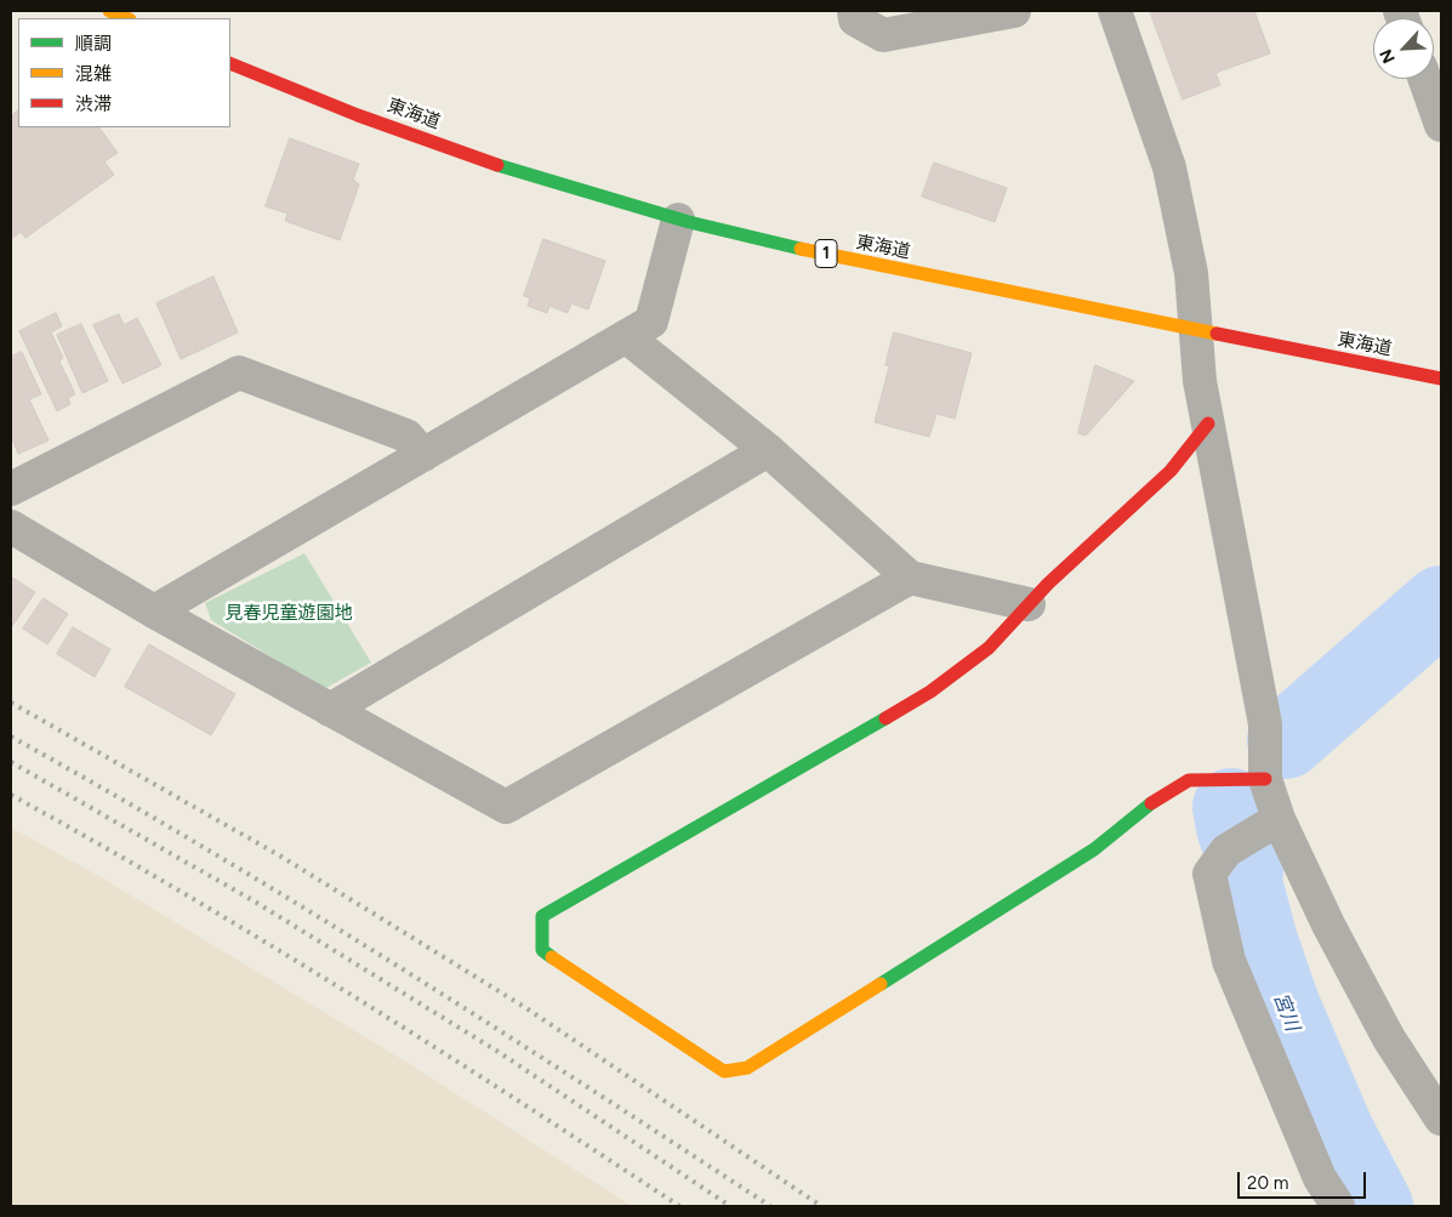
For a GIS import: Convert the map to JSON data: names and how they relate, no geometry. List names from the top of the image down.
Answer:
{
  "streets": {
    "main road": ["東海道", "1"]
  },
  "water": ["宮川"],
  "parks": ["見春児童遊園地"],
  "legend": ["順調", "混雑", "渋滞"],
  "scale_bar": "20 m",
  "north": "bottom left"
}
